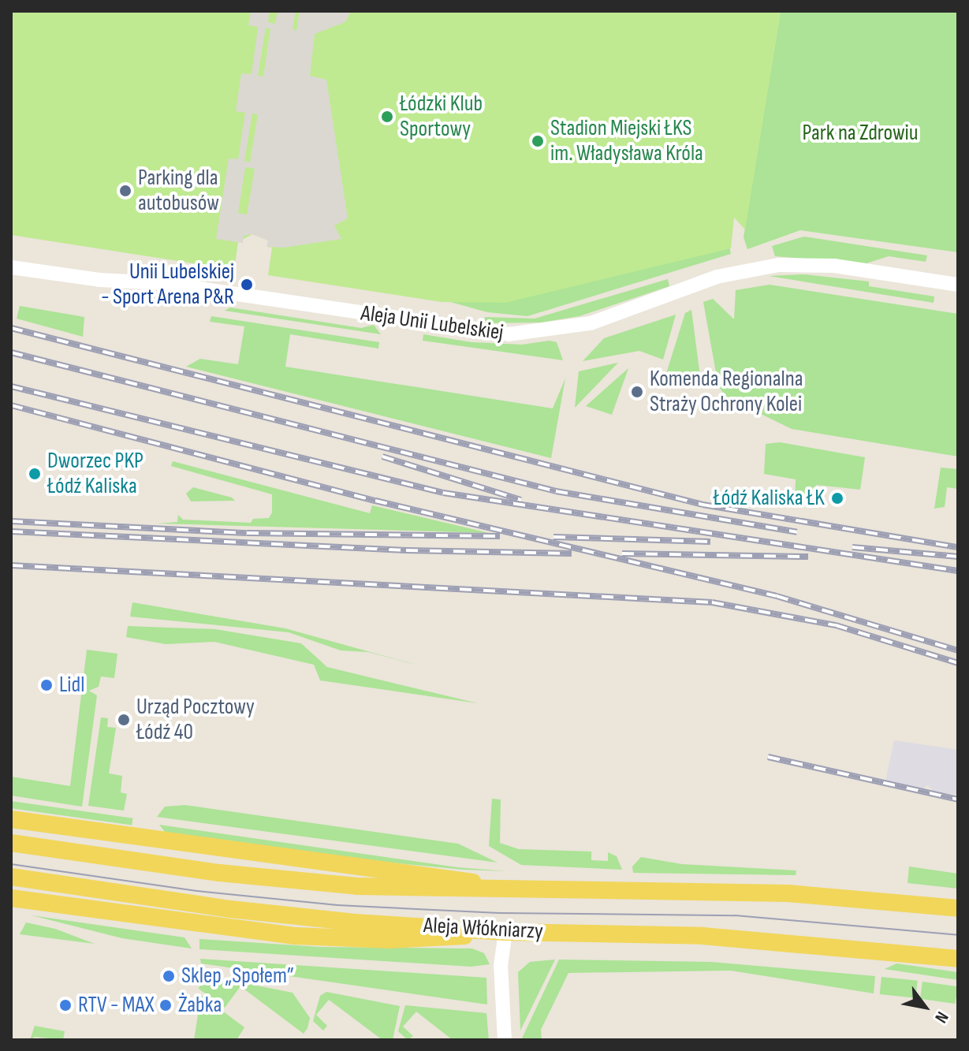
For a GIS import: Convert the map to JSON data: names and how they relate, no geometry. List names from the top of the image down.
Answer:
{
  "streets": {
    "main road": ["Aleja Włókniarzy"],
    "street": ["Aleja Unii Lubelskiej"]
  },
  "parks": ["Park na Zdrowiu"],
  "places": [
    "Łódzki Klub Sportowy",
    "Stadion Miejski ŁKS im. Władysława Króla",
    "Parking dla autobusów",
    "Unii Lubelskiej - Sport Arena P&R",
    "Komenda Regionalna Straży Ochrony Kolei",
    "Dworzec PKP Łódź Kaliska",
    "Łódź Kaliska ŁK",
    "Lidl",
    "Urząd Pocztowy Łódź 40",
    "Sklep „Społem”",
    "RTV - MAX",
    "Żabka"
  ],
  "north": "bottom right"
}
